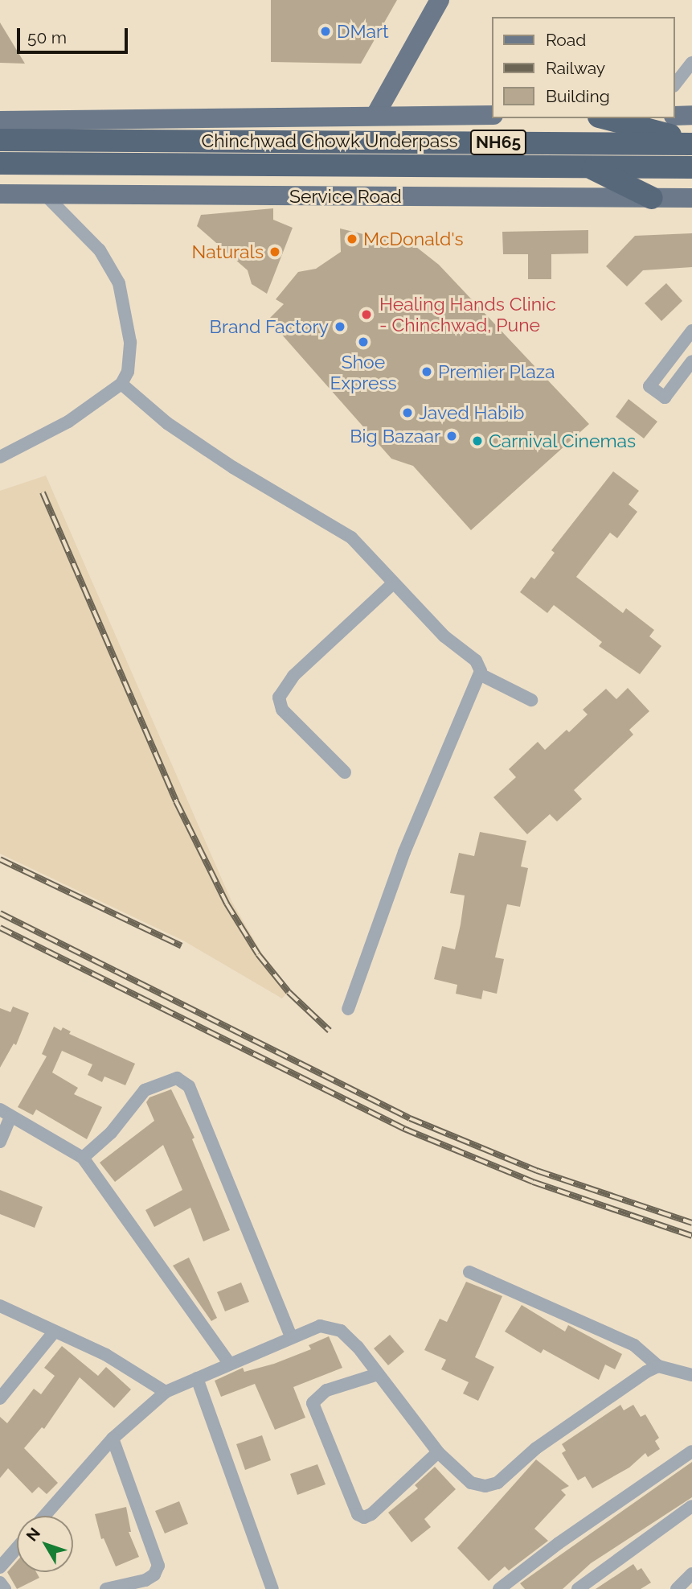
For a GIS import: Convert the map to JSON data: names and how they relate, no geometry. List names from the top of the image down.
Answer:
{
  "streets": {
    "highway": ["Chinchwad Chowk Underpass", "NH65"],
    "main road": ["Service Road"]
  },
  "crossings": [
    ["Chinchwad Chowk Underpass", "NH65"]
  ],
  "places": [
    "DMart",
    "McDonald's",
    "Naturals",
    "Healing Hands Clinic - Chinchwad, Pune",
    "Brand Factory",
    "Shoe Express",
    "Premier Plaza",
    "Javed Habib",
    "Big Bazaar",
    "Carnival Cinemas"
  ],
  "legend": ["Road", "Railway", "Building"],
  "scale_bar": "50 m",
  "north": "top left"
}
